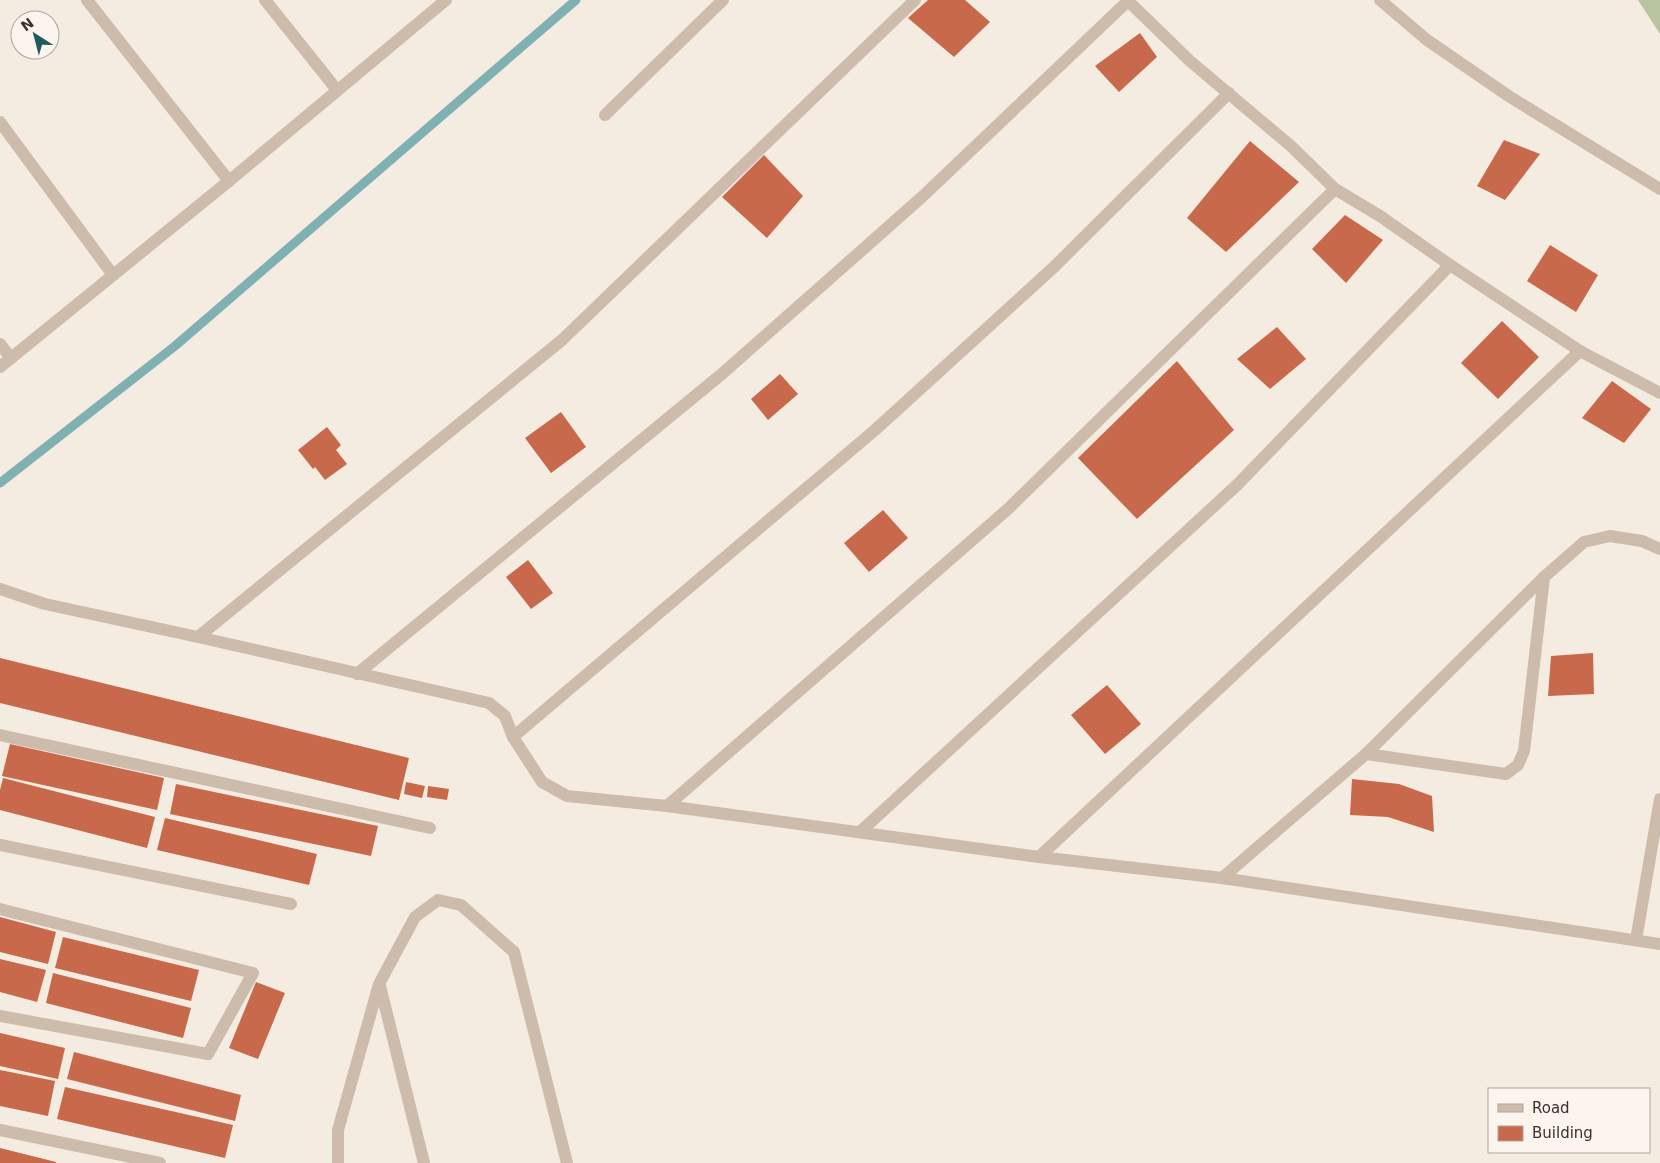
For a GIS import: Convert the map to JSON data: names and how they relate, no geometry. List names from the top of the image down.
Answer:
{
  "legend": ["Road", "Building"],
  "north": "top left"
}
